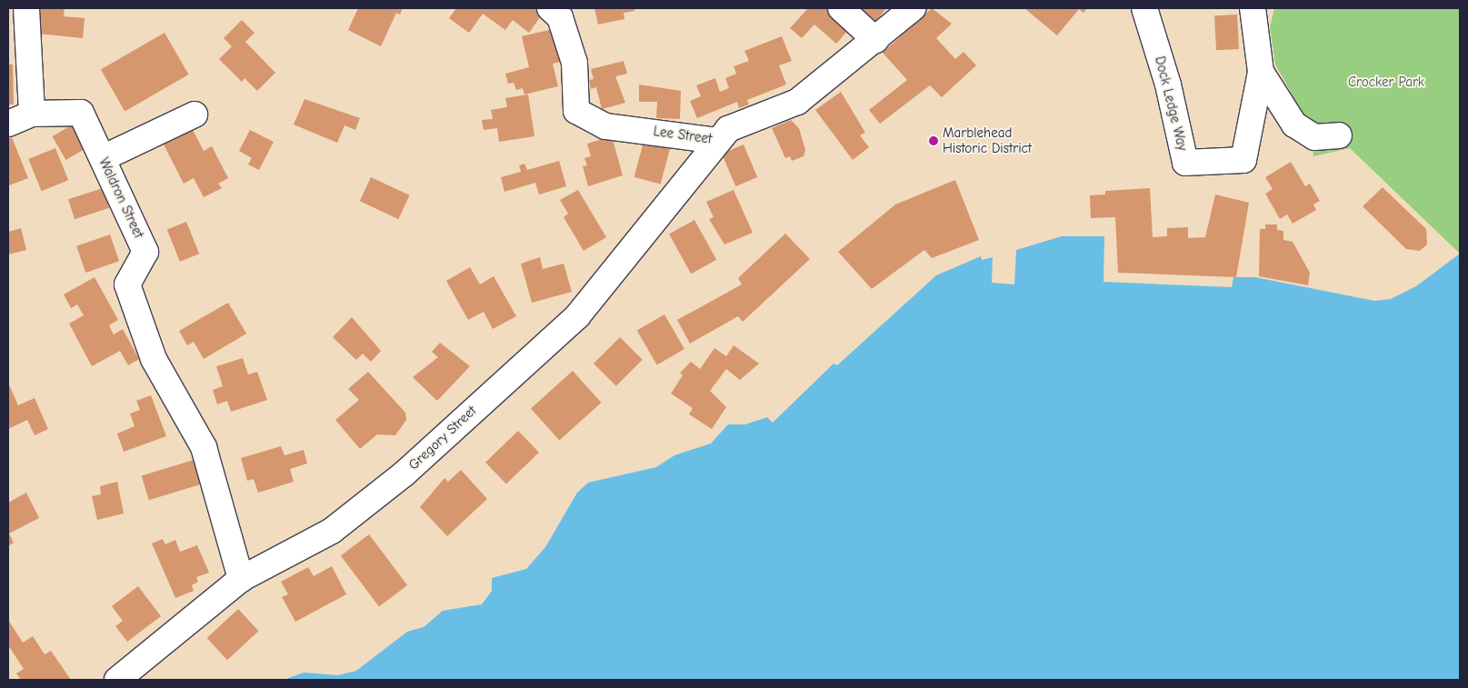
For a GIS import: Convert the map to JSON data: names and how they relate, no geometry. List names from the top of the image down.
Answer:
{
  "streets": {
    "street": [
      "Dock Ledge Way",
      "Lee Street",
      "Waldron Street",
      "Gregory Street"
    ]
  },
  "crossings": [
    ["Lee Street", "Gregory Street"],
    ["Waldron Street", "Gregory Street"]
  ],
  "parks": ["Crocker Park"],
  "places": ["Marblehead Historic District"]
}
